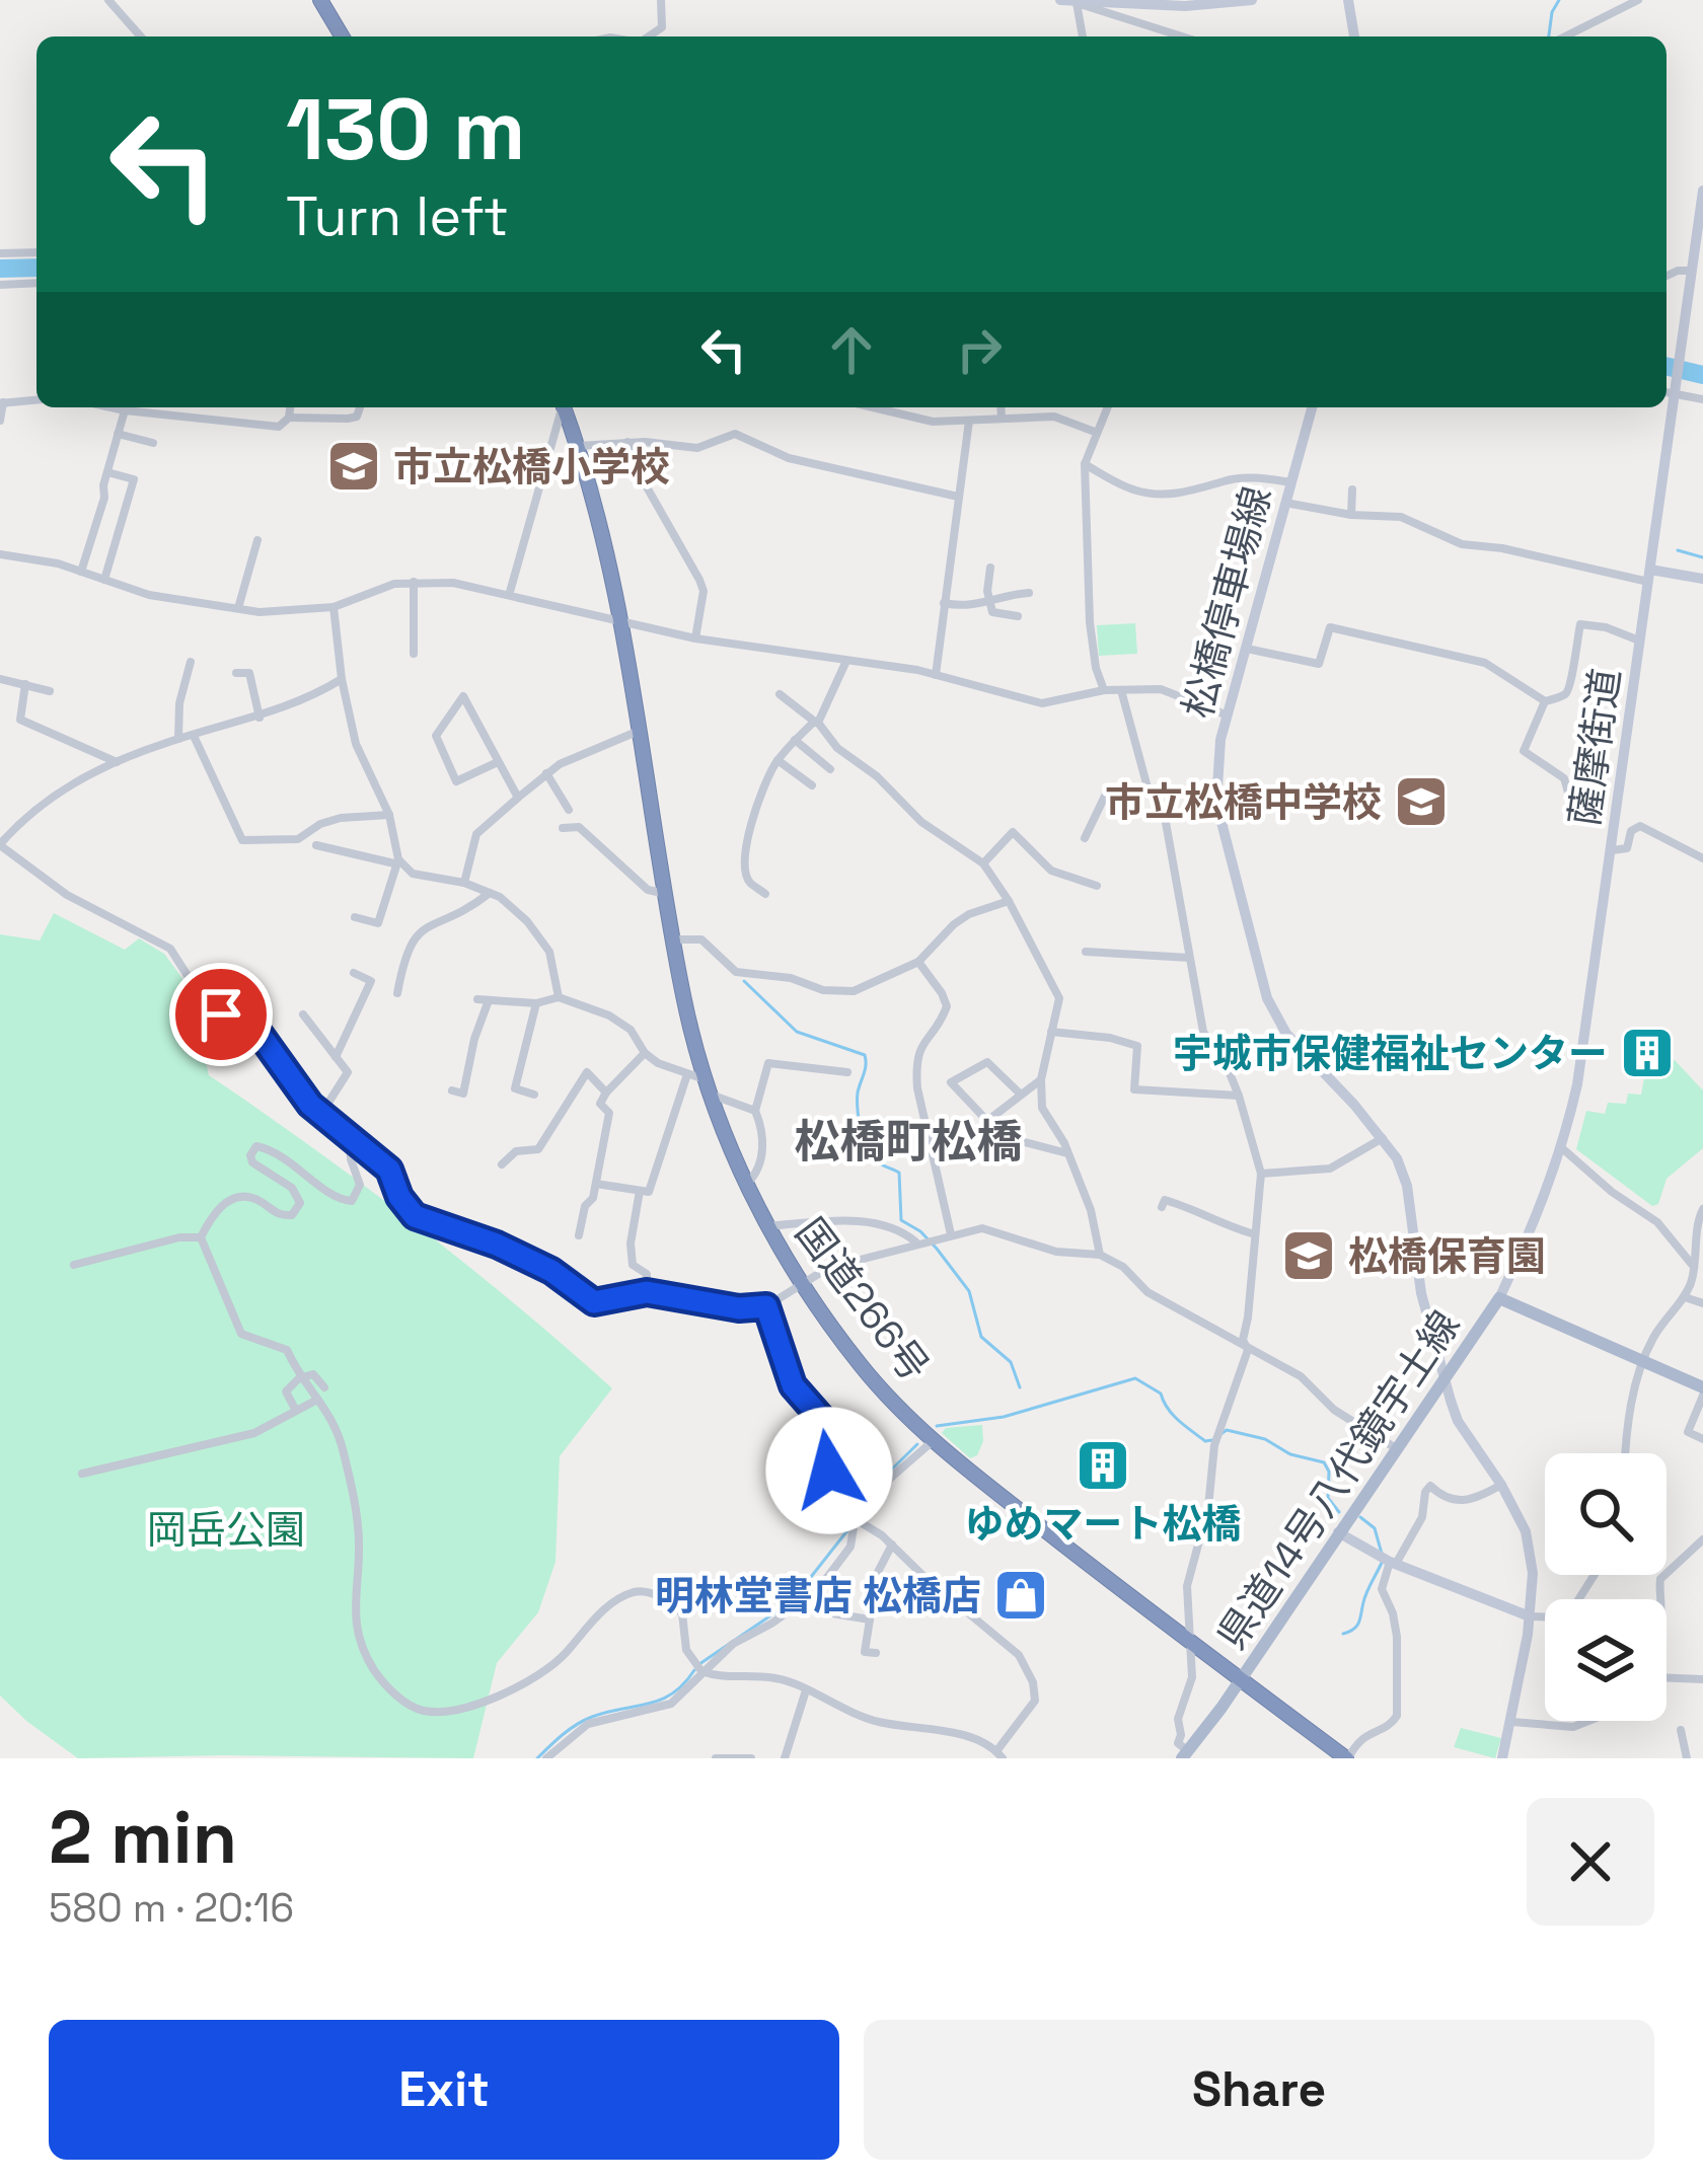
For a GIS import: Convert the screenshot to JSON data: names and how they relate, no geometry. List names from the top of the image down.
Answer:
{
  "streets": {
    "highway": ["国道266号"],
    "main road": ["県道14号八代鏡宇土線"],
    "street": ["松橋停車場線", "薩摩街道"]
  },
  "crossings": [
    ["松橋停車場線", "県道14号八代鏡宇土線"],
    ["薩摩街道", "県道14号八代鏡宇土線"],
    ["国道266号", "県道14号八代鏡宇土線"]
  ],
  "districts": ["松橋町松橋"],
  "parks": ["岡岳公園"],
  "places": {
    "school or university": ["市立松橋小学校", "市立松橋中学校", "松橋保育園"],
    "building": ["宇城市保健福祉センター", "ゆめマート松橋"],
    "shop": ["明林堂書店 松橋店"]
  },
  "page": {
    "turn": ["130 m", "Turn left"],
    "heading": ["2 min", "580 m · 20:16"],
    "buttons": ["Exit", "Share"]
  }
}
